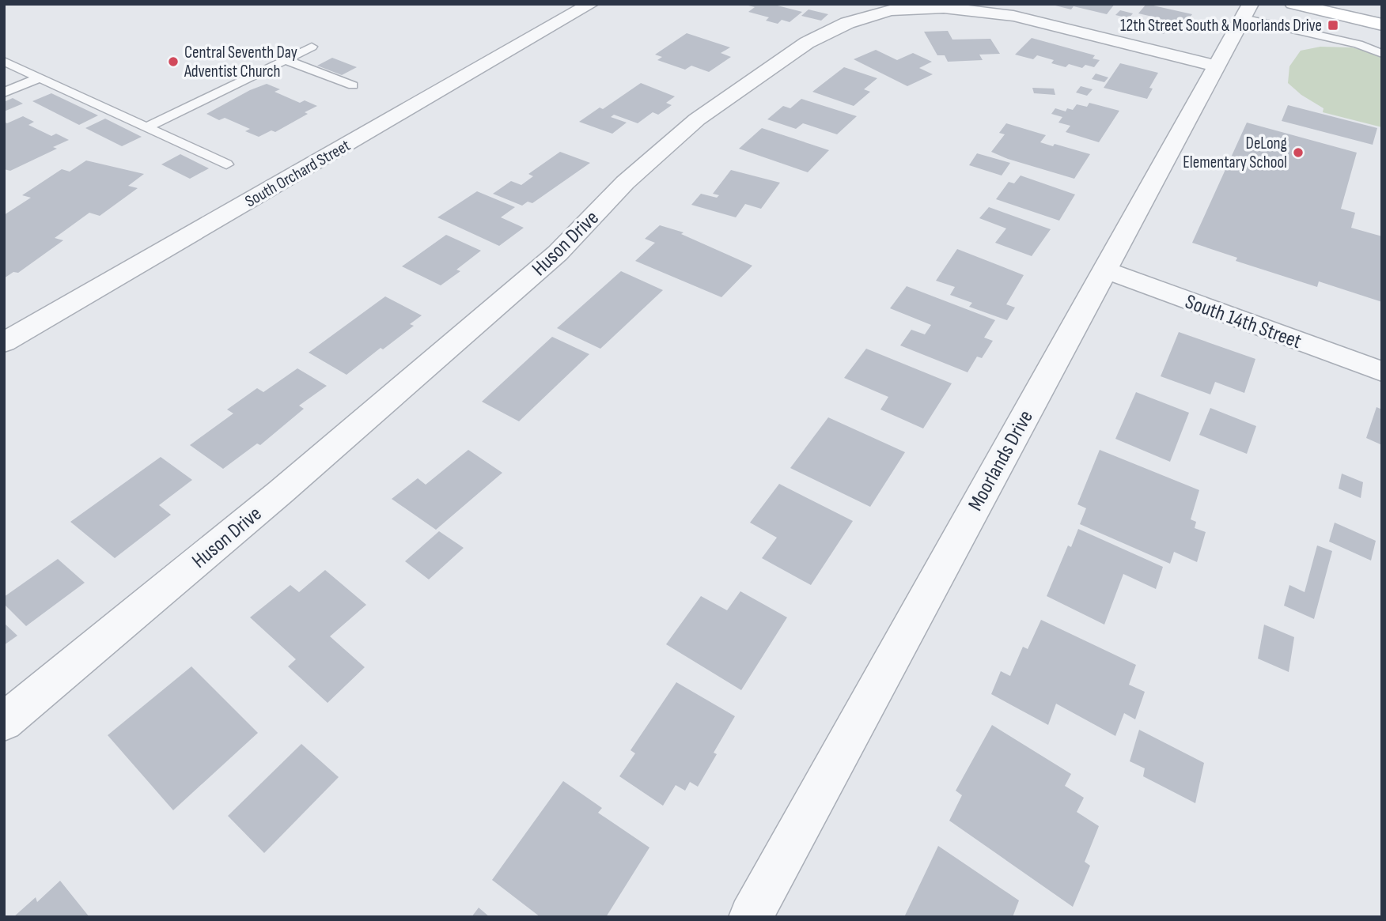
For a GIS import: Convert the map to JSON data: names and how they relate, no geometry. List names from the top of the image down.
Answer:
{
  "streets": {
    "street": [
      "South Orchard Street",
      "Huson Drive",
      "South 14th Street",
      "Moorlands Drive"
    ]
  },
  "crossings": [
    ["Huson Drive", "Moorlands Drive"],
    ["South 14th Street", "Moorlands Drive"]
  ],
  "places": {
    "transit": ["12th Street South & Moorlands Drive"],
    "other": ["Central Seventh Day Adventist Church", "DeLong Elementary School"]
  }
}
